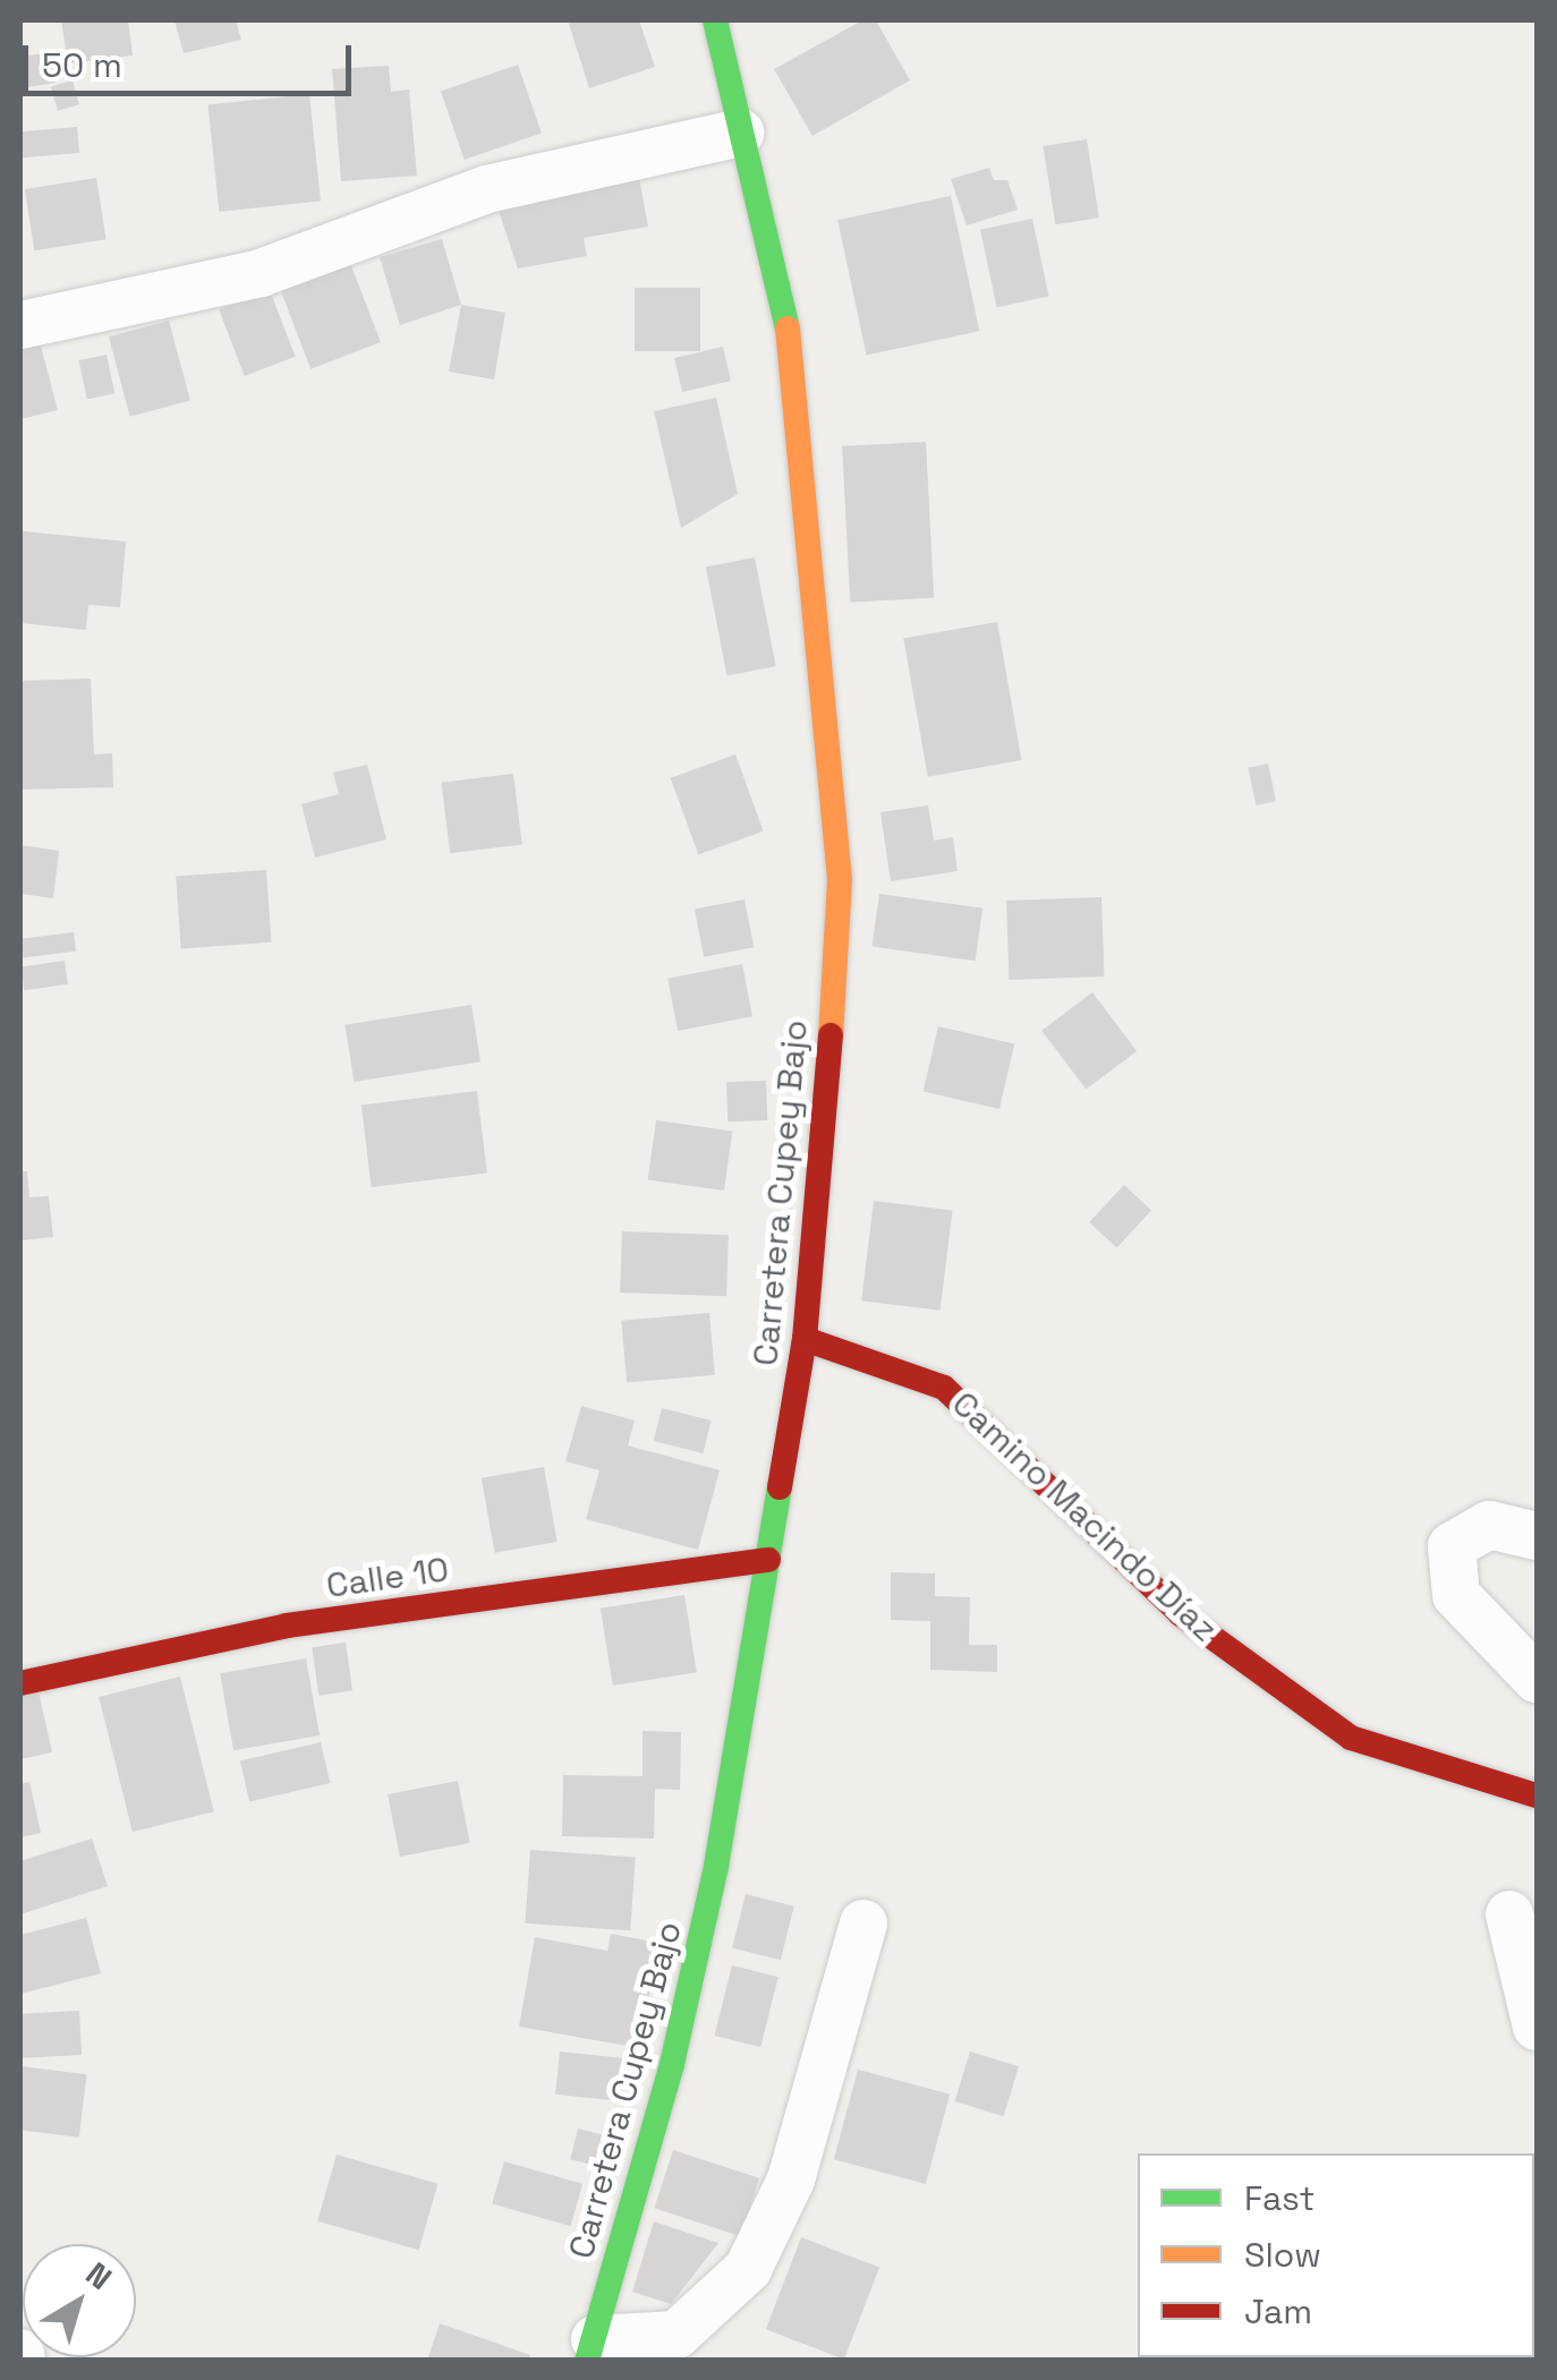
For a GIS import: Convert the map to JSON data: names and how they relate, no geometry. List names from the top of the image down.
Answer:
{
  "streets": {
    "street": ["Carretera Cupey Bajo", "Camino Macindo Díaz", "Calle 10"]
  },
  "crossings": [
    ["Carretera Cupey Bajo", "Camino Macindo Díaz"],
    ["Carretera Cupey Bajo", "Calle 10"]
  ],
  "legend": ["Fast", "Slow", "Jam"],
  "scale_bar": "50 m",
  "north": "top right"
}
